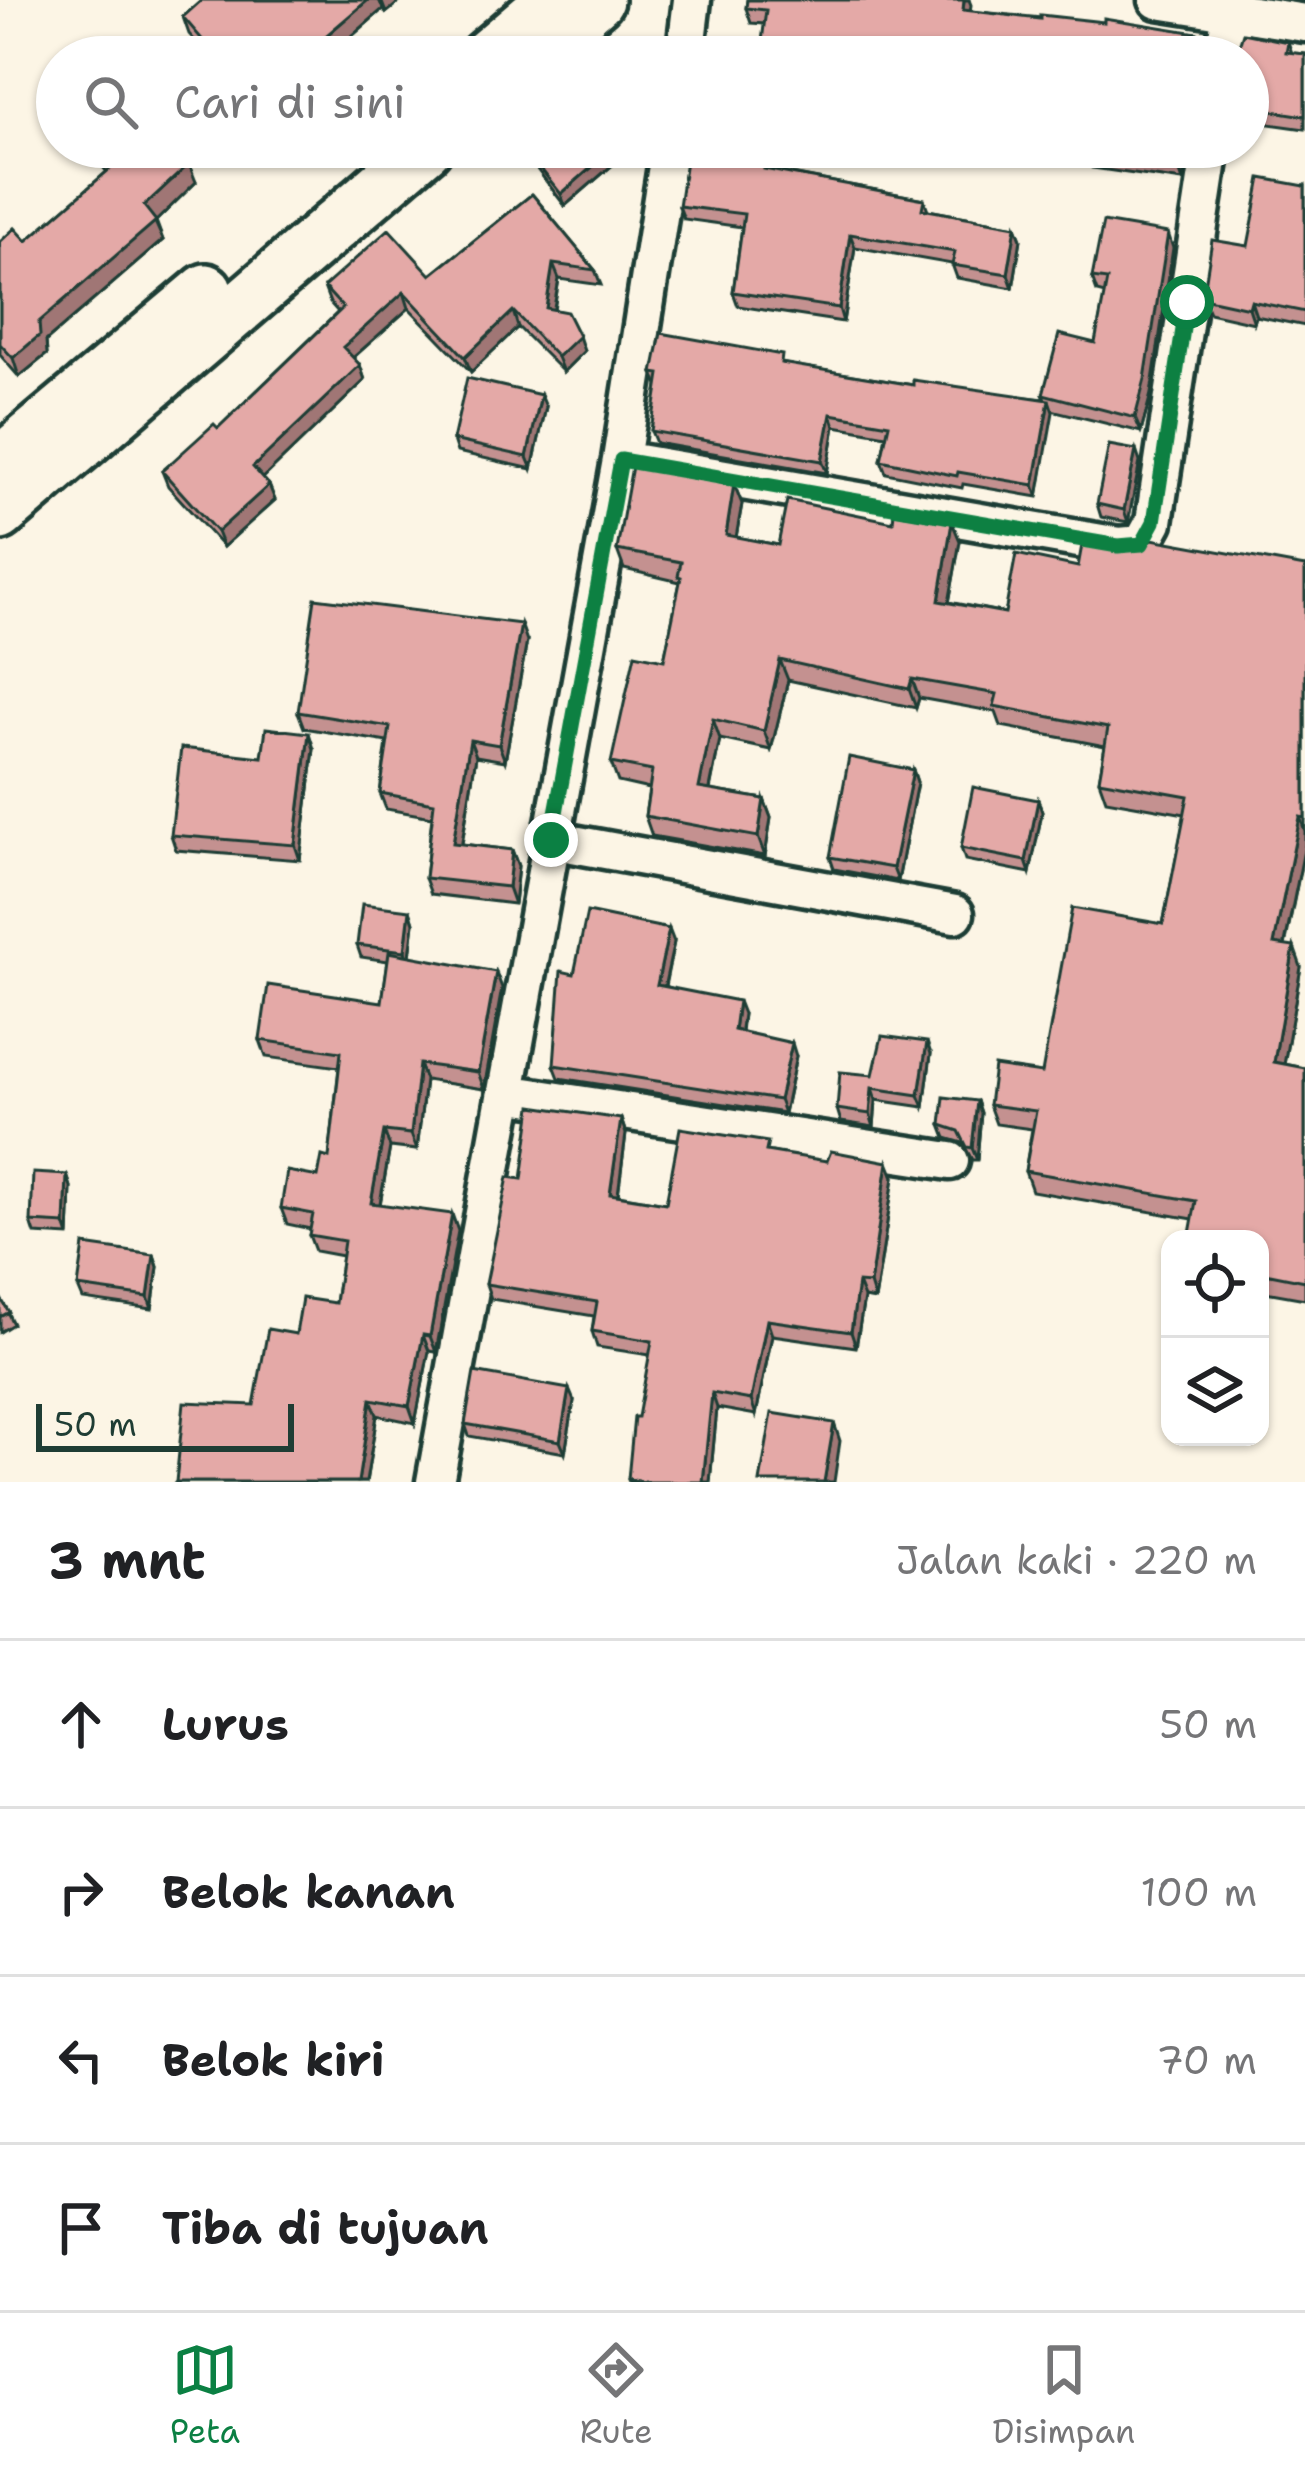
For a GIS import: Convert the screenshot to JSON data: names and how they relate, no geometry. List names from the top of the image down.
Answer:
{
  "scale_bar": "50 m",
  "page": {
    "search": "Cari di sini",
    "scale": "50 m",
    "heading": ["3 mnt", "Jalan kaki · 220 m"],
    "list": [
      ["Lurus", "50 m"],
      ["Belok kanan", "100 m"],
      ["Belok kiri", "70 m"],
      "Tiba di tujuan"
    ],
    "nav": ["Peta", "Rute", "Disimpan"]
  }
}
